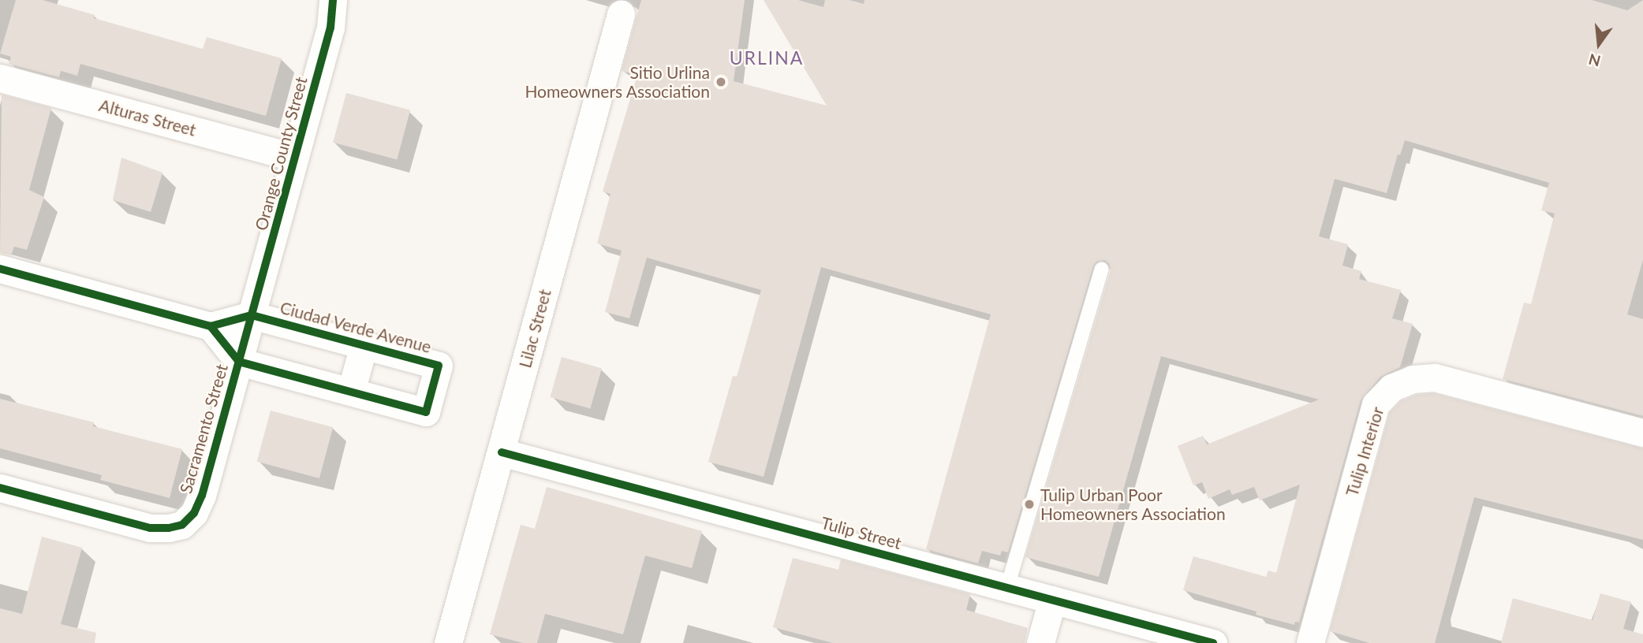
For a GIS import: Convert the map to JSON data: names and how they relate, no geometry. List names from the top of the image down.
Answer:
{
  "streets": {
    "street": [
      "Alturas Street",
      "Orange County Street",
      "Ciudad Verde Avenue",
      "Lilac Street",
      "Sacramento Street",
      "Tulip Interior",
      "Tulip Street"
    ]
  },
  "crossings": [
    ["Alturas Street", "Orange County Street"],
    ["Orange County Street", "Ciudad Verde Avenue"],
    ["Orange County Street", "Sacramento Street"],
    ["Ciudad Verde Avenue", "Sacramento Street"],
    ["Lilac Street", "Tulip Street"]
  ],
  "districts": ["URLINA"],
  "places": ["Sitio Urlina Homeowners Association", "Tulip Urban Poor Homeowners Association"],
  "north": "bottom"
}
